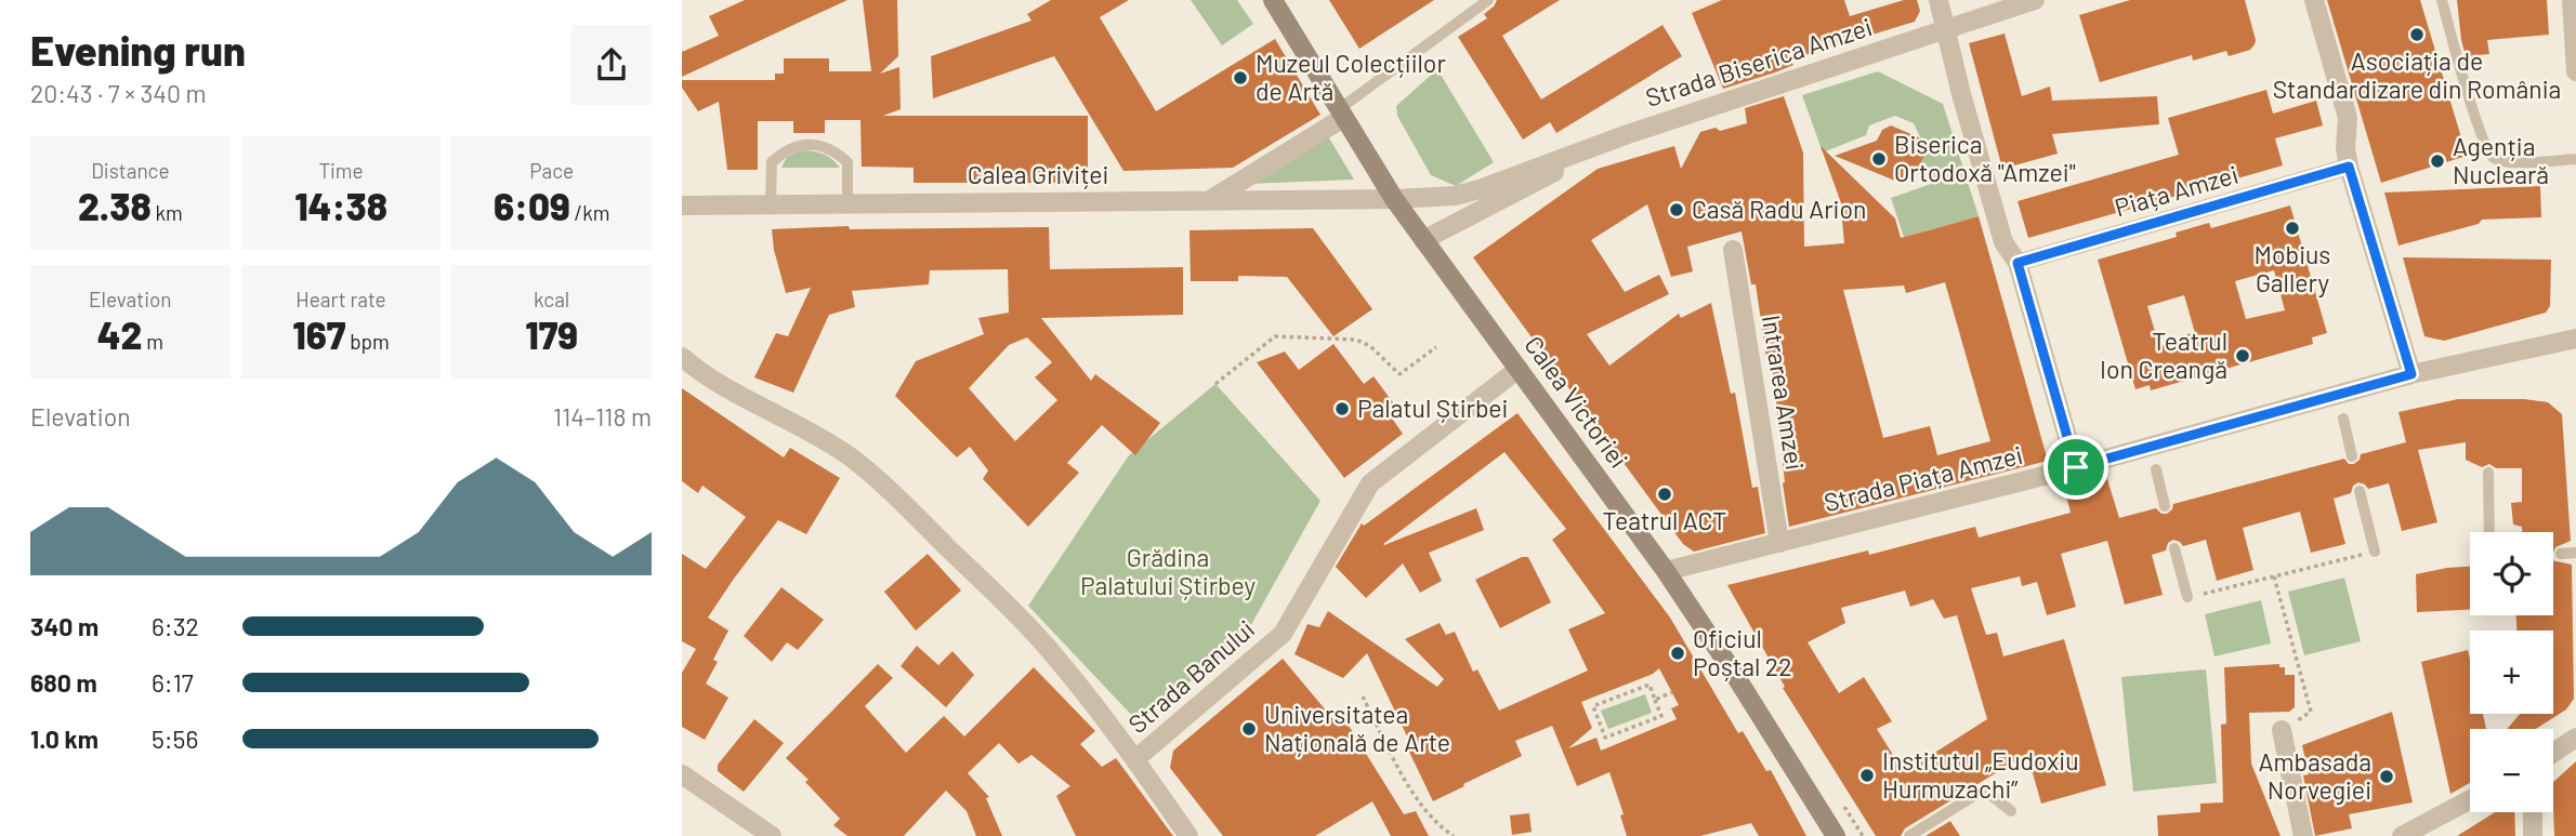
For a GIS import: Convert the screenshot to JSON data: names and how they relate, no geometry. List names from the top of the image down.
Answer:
{
  "streets": {
    "main road": ["Calea Victoriei"],
    "street": [
      "Strada Biserica Amzei",
      "Calea Griviței",
      "Piața Amzei",
      "Intrarea Amzei",
      "Strada Piața Amzei",
      "Strada Banului"
    ]
  },
  "crossings": [
    ["Strada Biserica Amzei", "Calea Griviței"],
    ["Strada Biserica Amzei", "Calea Victoriei"],
    ["Calea Griviței", "Calea Victoriei"],
    ["Intrarea Amzei", "Strada Piața Amzei"],
    ["Calea Victoriei", "Strada Piața Amzei"],
    ["Calea Victoriei", "Strada Banului"]
  ],
  "parks": ["Grădina Palatului Știrbey"],
  "places": [
    "Asociația de Standardizare din România",
    "Muzeul Colecțiilor de Artă",
    "Biserica Ortodoxă \"Amzei\"",
    "Agenția Nucleară",
    "Casă Radu Arion",
    "Mobius Gallery",
    "Teatrul Ion Creangă",
    "Palatul Știrbei",
    "Teatrul ACT",
    "Oficiul Poștal 22",
    "Universitatea Națională de Arte",
    "Institutul „Eudoxiu Hurmuzachi”",
    "Ambasada Norvegiei"
  ],
  "page": {
    "heading": ["Evening run", "20:43 · 7 × 340 m"],
    "stats": [
      ["Distance", "2.38 km"],
      ["Time", "14:38"],
      ["Pace", "6:09 /km"],
      ["Elevation", "42 m"],
      ["Heart rate", "167 bpm"],
      ["kcal", "179"]
    ],
    "chart": ["Elevation", "114–118 m"],
    "map_buttons": ["+", "−"],
    "list": [
      {
        "name": "340 m",
        "note": "6:32"
      },
      {
        "name": "680 m",
        "note": "6:17"
      },
      {
        "name": "1.0 km",
        "note": "5:56"
      }
    ]
  }
}
